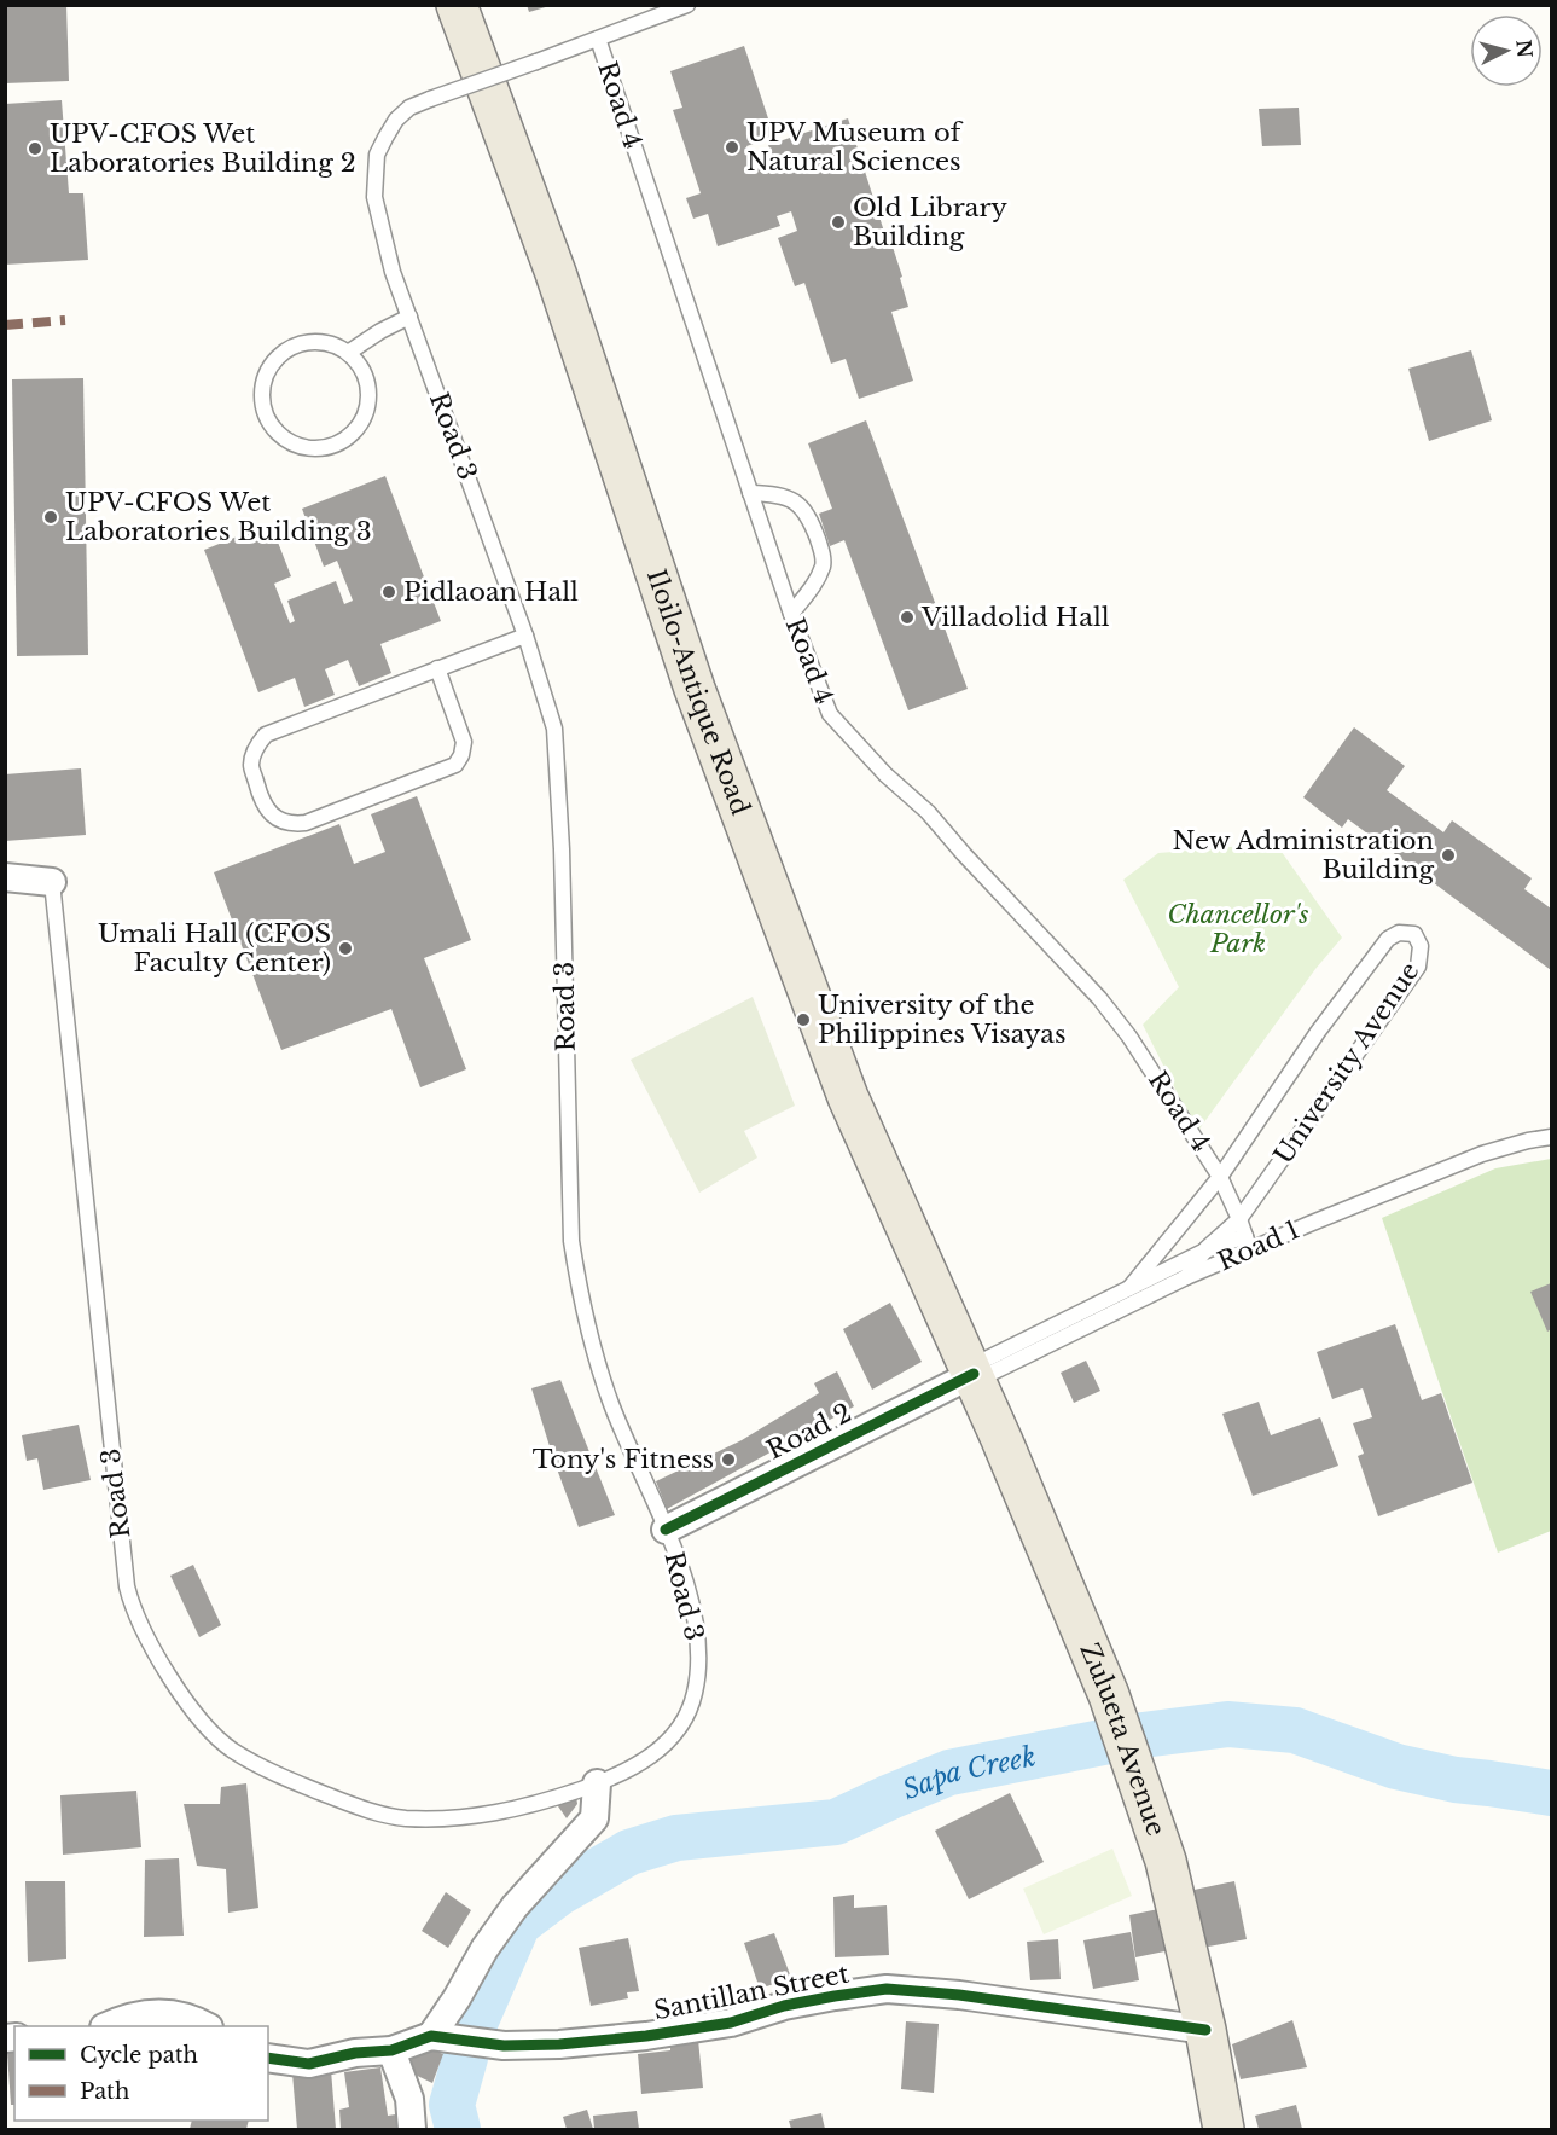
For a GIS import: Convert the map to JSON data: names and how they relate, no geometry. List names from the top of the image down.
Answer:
{
  "streets": {
    "main road": ["Iloilo-Antique Road", "Zulueta Avenue"],
    "street": ["Road 2", "Santillan Street"],
    "lane": [
      "Road 4",
      "Road 3",
      "University Avenue",
      "Road 1"
    ]
  },
  "crossings": [
    ["Road 4", "Road 3"],
    ["Road 4", "University Avenue"],
    ["Road 4", "Road 1"],
    ["Road 3", "Road 2"],
    ["Iloilo-Antique Road", "Road 1"],
    ["Iloilo-Antique Road", "Road 2"],
    ["Iloilo-Antique Road", "Zulueta Avenue"],
    ["University Avenue", "Road 1"],
    ["Road 1", "Road 2"],
    ["Road 1", "Zulueta Avenue"],
    ["Road 2", "Zulueta Avenue"],
    ["Zulueta Avenue", "Santillan Street"]
  ],
  "water": ["Sapa Creek"],
  "parks": ["Chancellor's Park"],
  "places": [
    "UPV Museum of Natural Sciences",
    "UPV-CFOS Wet Laboratories Building 2",
    "Old Library Building",
    "UPV-CFOS Wet Laboratories Building 3",
    "Pidlaoan Hall",
    "Villadolid Hall",
    "New Administration Building",
    "Umali Hall (CFOS Faculty Center)",
    "University of the Philippines Visayas",
    "Tony's Fitness"
  ],
  "legend": ["Cycle path", "Path"],
  "north": "right"
}
